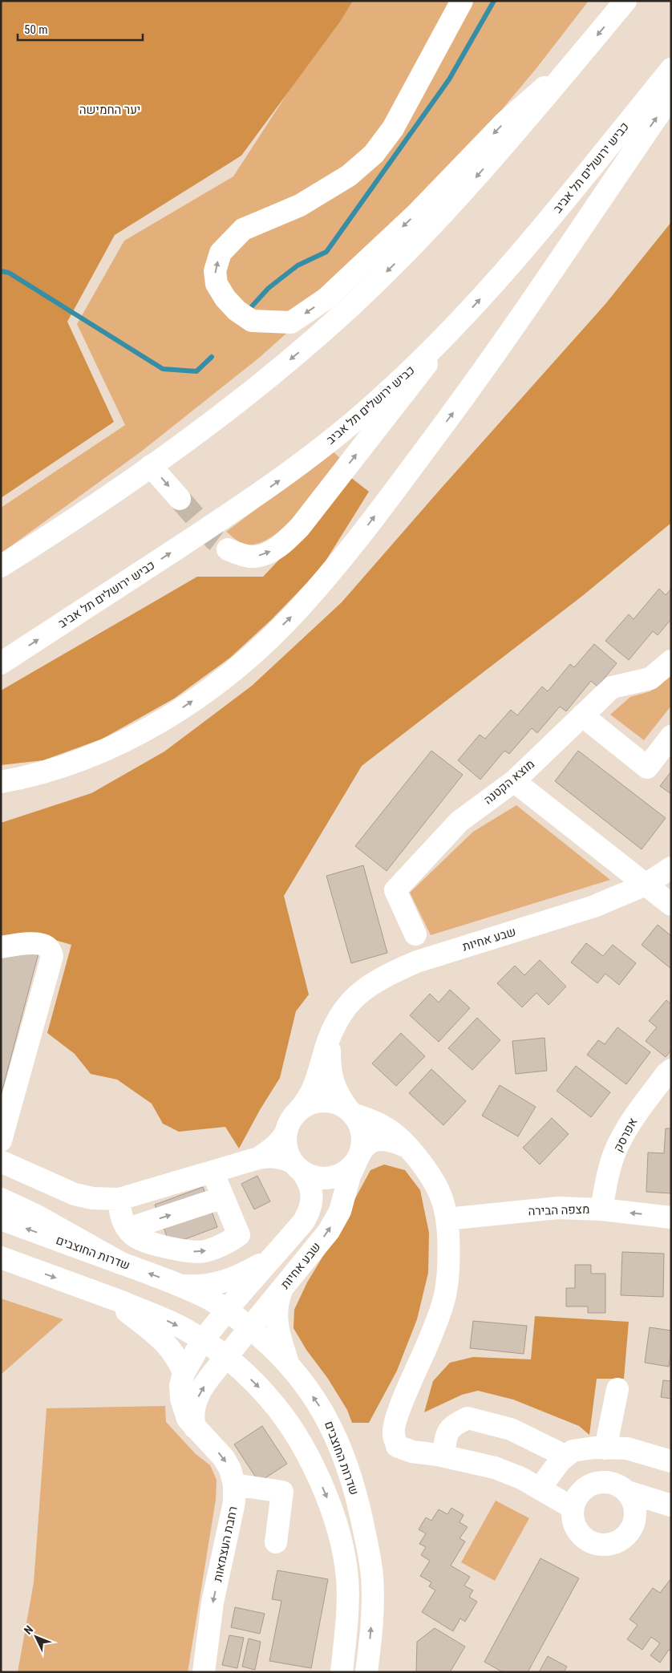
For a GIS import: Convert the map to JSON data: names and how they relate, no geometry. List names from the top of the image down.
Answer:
{
  "streets": {
    "main road": [
      "כביש ירושלים תל אביב",
      "מוצא הקטנה",
      "שבע אחיות",
      "אפרסק",
      "מצפה הבירה",
      "שדרות החוצבים",
      "רחבת העצמאות"
    ]
  },
  "crossings": [
    ["שבע אחיות", "שדרות החוצבים"],
    ["אפרסק", "מצפה הבירה"]
  ],
  "parks": ["יער החמישה"],
  "scale_bar": "50 m",
  "north": "top left"
}
